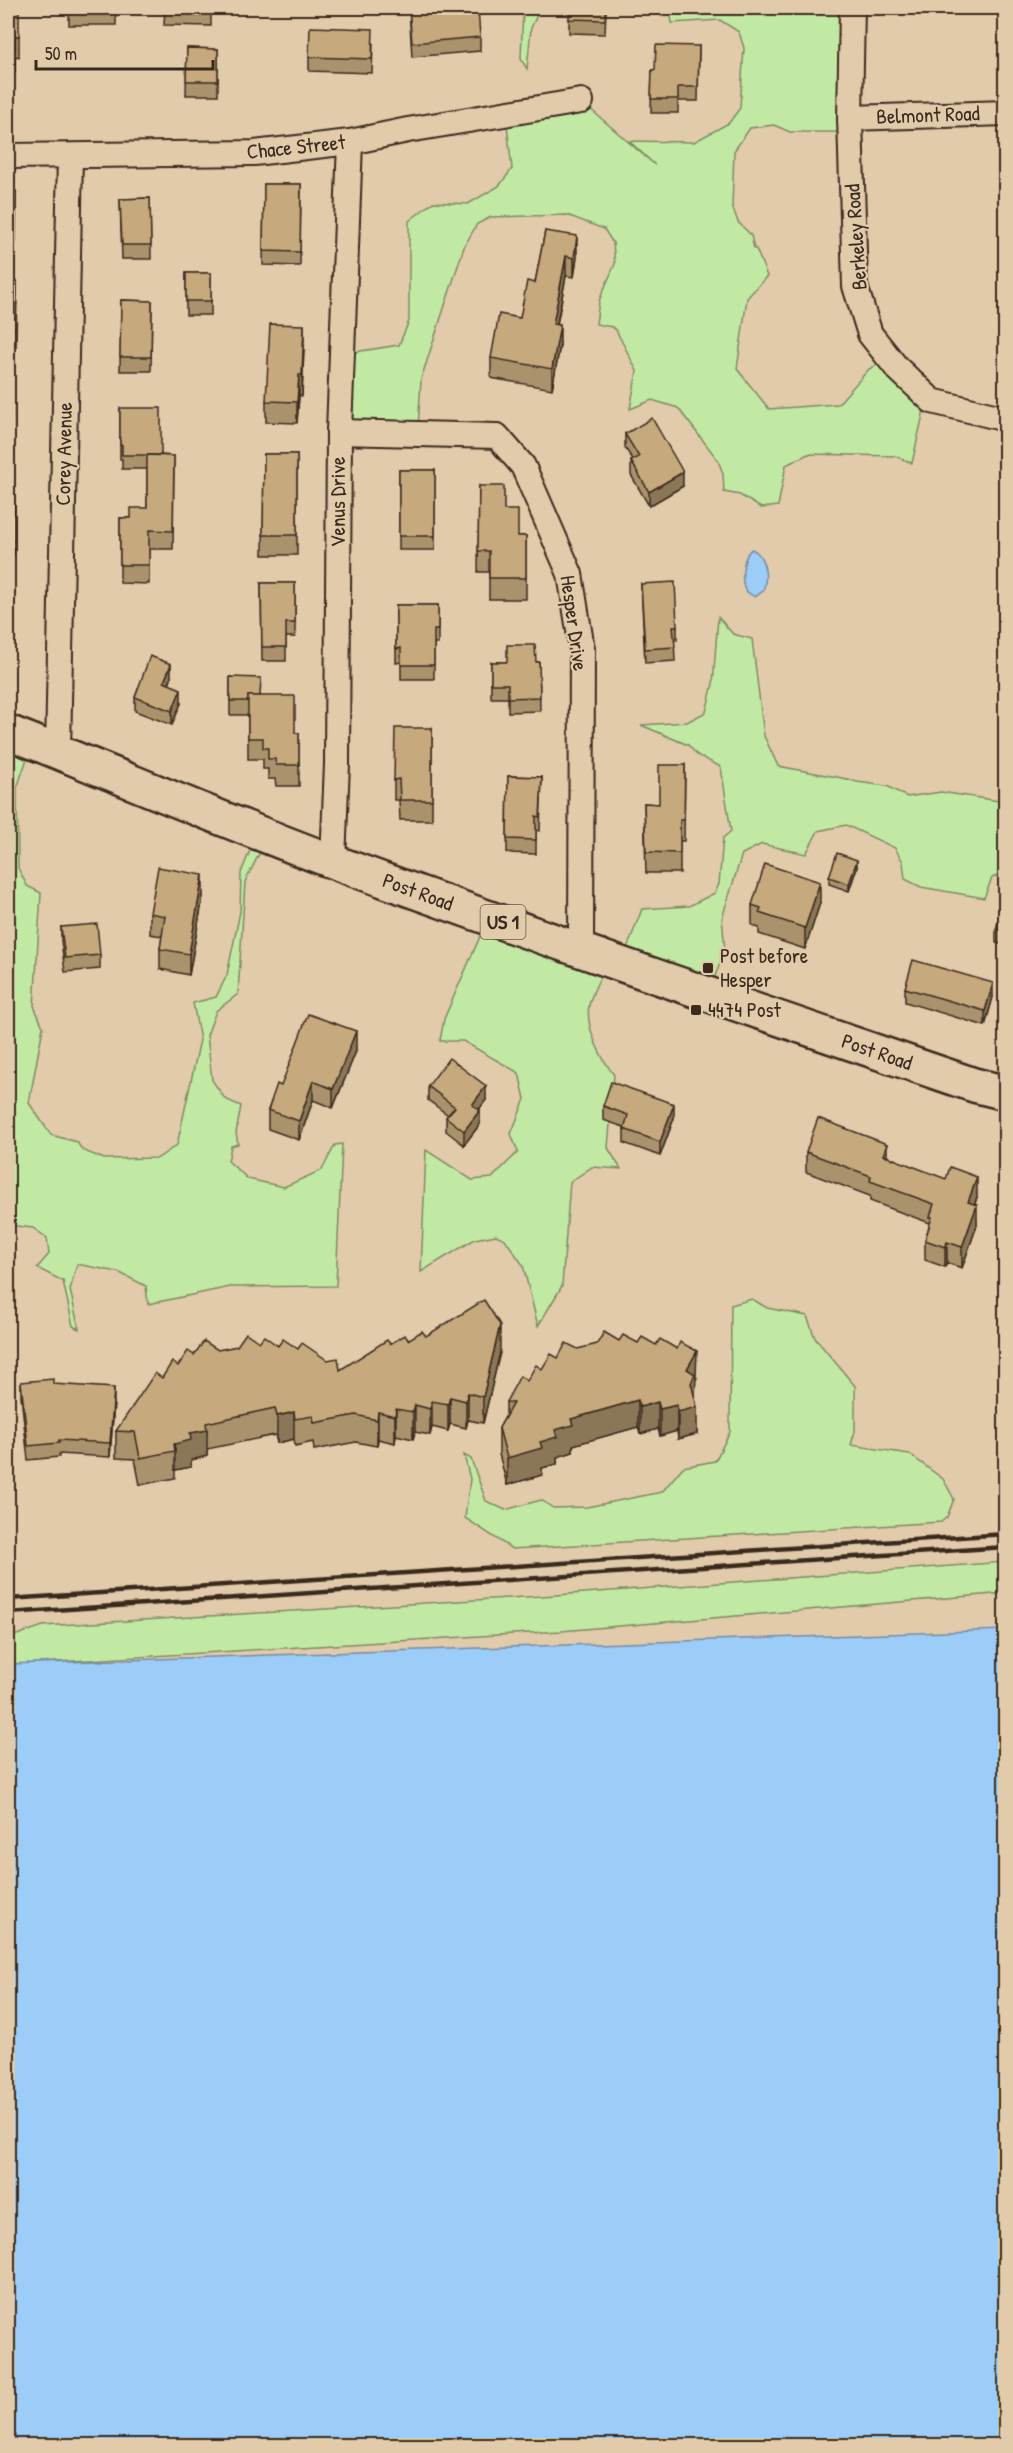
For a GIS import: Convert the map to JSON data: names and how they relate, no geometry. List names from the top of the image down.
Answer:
{
  "streets": {
    "main road": ["Post Road", "US 1"],
    "street": [
      "Belmont Road",
      "Chace Street",
      "Berkeley Road",
      "Corey Avenue",
      "Venus Drive",
      "Hesper Drive"
    ]
  },
  "crossings": [
    ["Belmont Road", "Berkeley Road"],
    ["Chace Street", "Corey Avenue"],
    ["Chace Street", "Venus Drive"],
    ["Corey Avenue", "Post Road"],
    ["Venus Drive", "Hesper Drive"],
    ["Venus Drive", "Post Road"],
    ["Hesper Drive", "Post Road"]
  ],
  "places": {
    "transit": ["Post before Hesper", "4474 Post"]
  },
  "scale_bar": "50 m"
}
